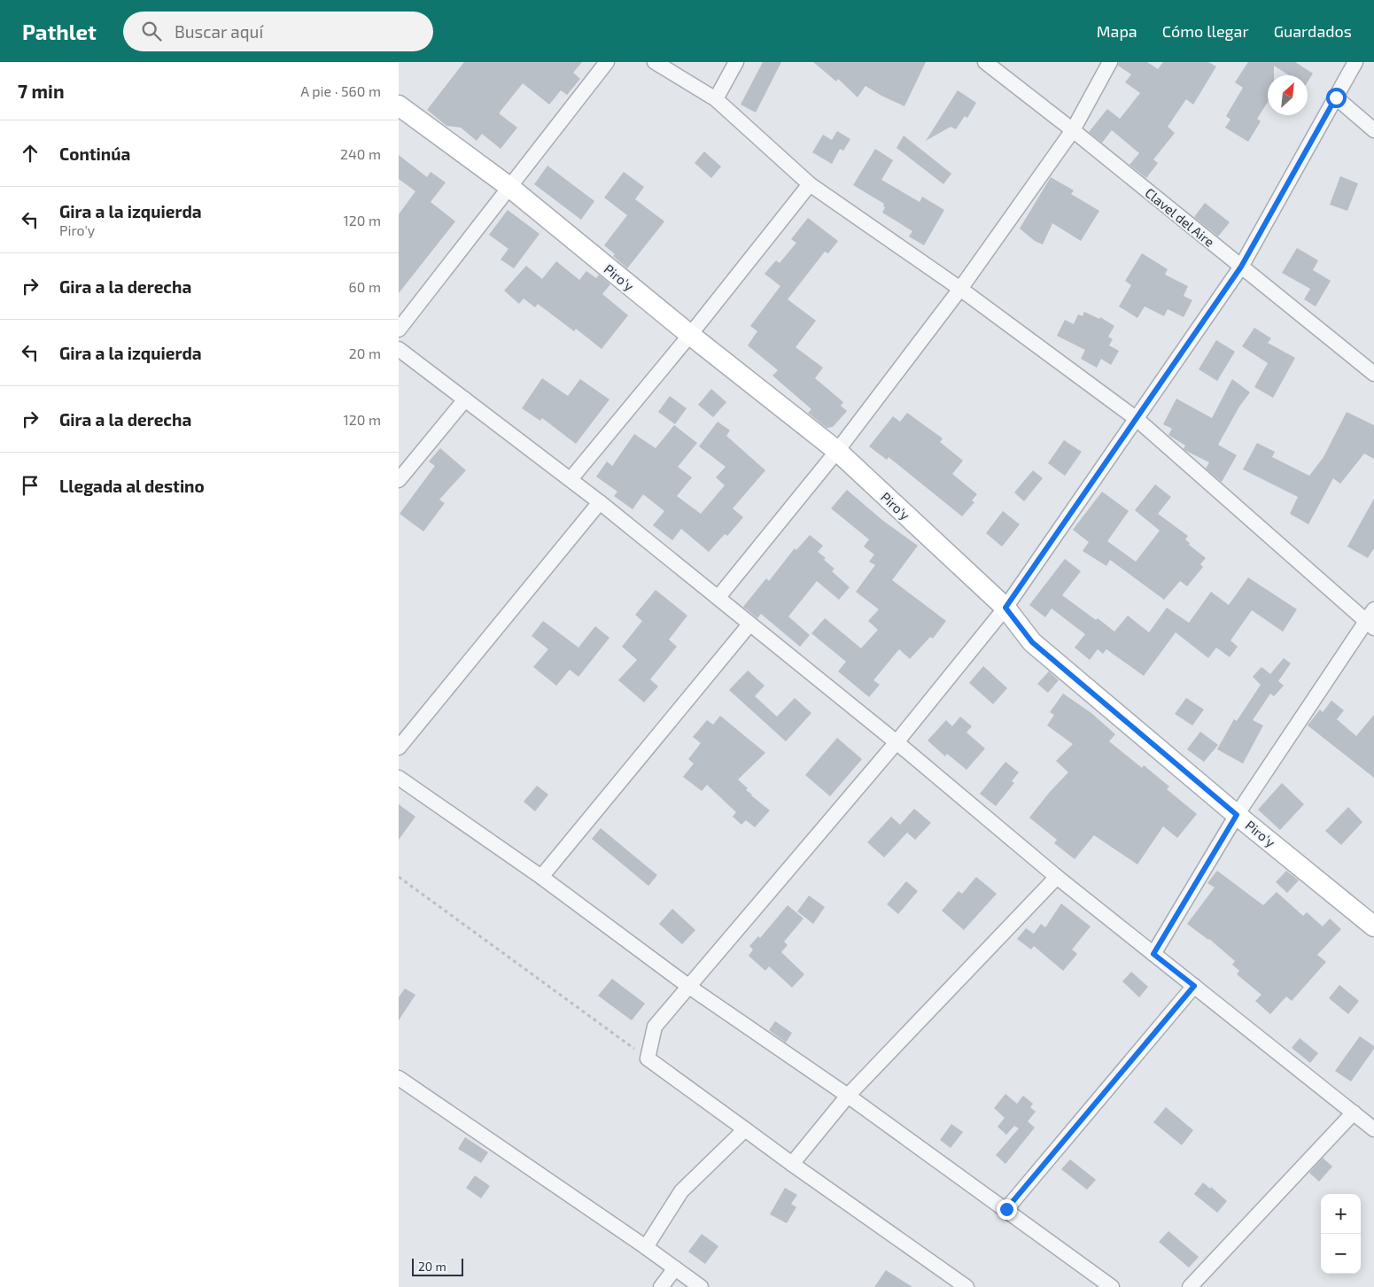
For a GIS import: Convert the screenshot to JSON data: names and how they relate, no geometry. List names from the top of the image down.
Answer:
{
  "streets": {
    "main road": ["Piro'y"],
    "street": ["Clavel del Aire"]
  },
  "scale_bar": "20 m",
  "north": "top right",
  "page": {
    "header": "Pathlet",
    "search": "Buscar aquí",
    "nav": ["Mapa", "Cómo llegar", "Guardados"],
    "heading": ["7 min", "A pie · 560 m"],
    "list": [
      ["Continúa", "240 m"],
      ["Gira a la izquierda", "Piro'y", "120 m"],
      ["Gira a la derecha", "60 m"],
      ["Gira a la izquierda", "20 m"],
      ["Gira a la derecha", "120 m"],
      "Llegada al destino"
    ],
    "map_buttons": ["+", "−"],
    "scale": "20 m"
  }
}
